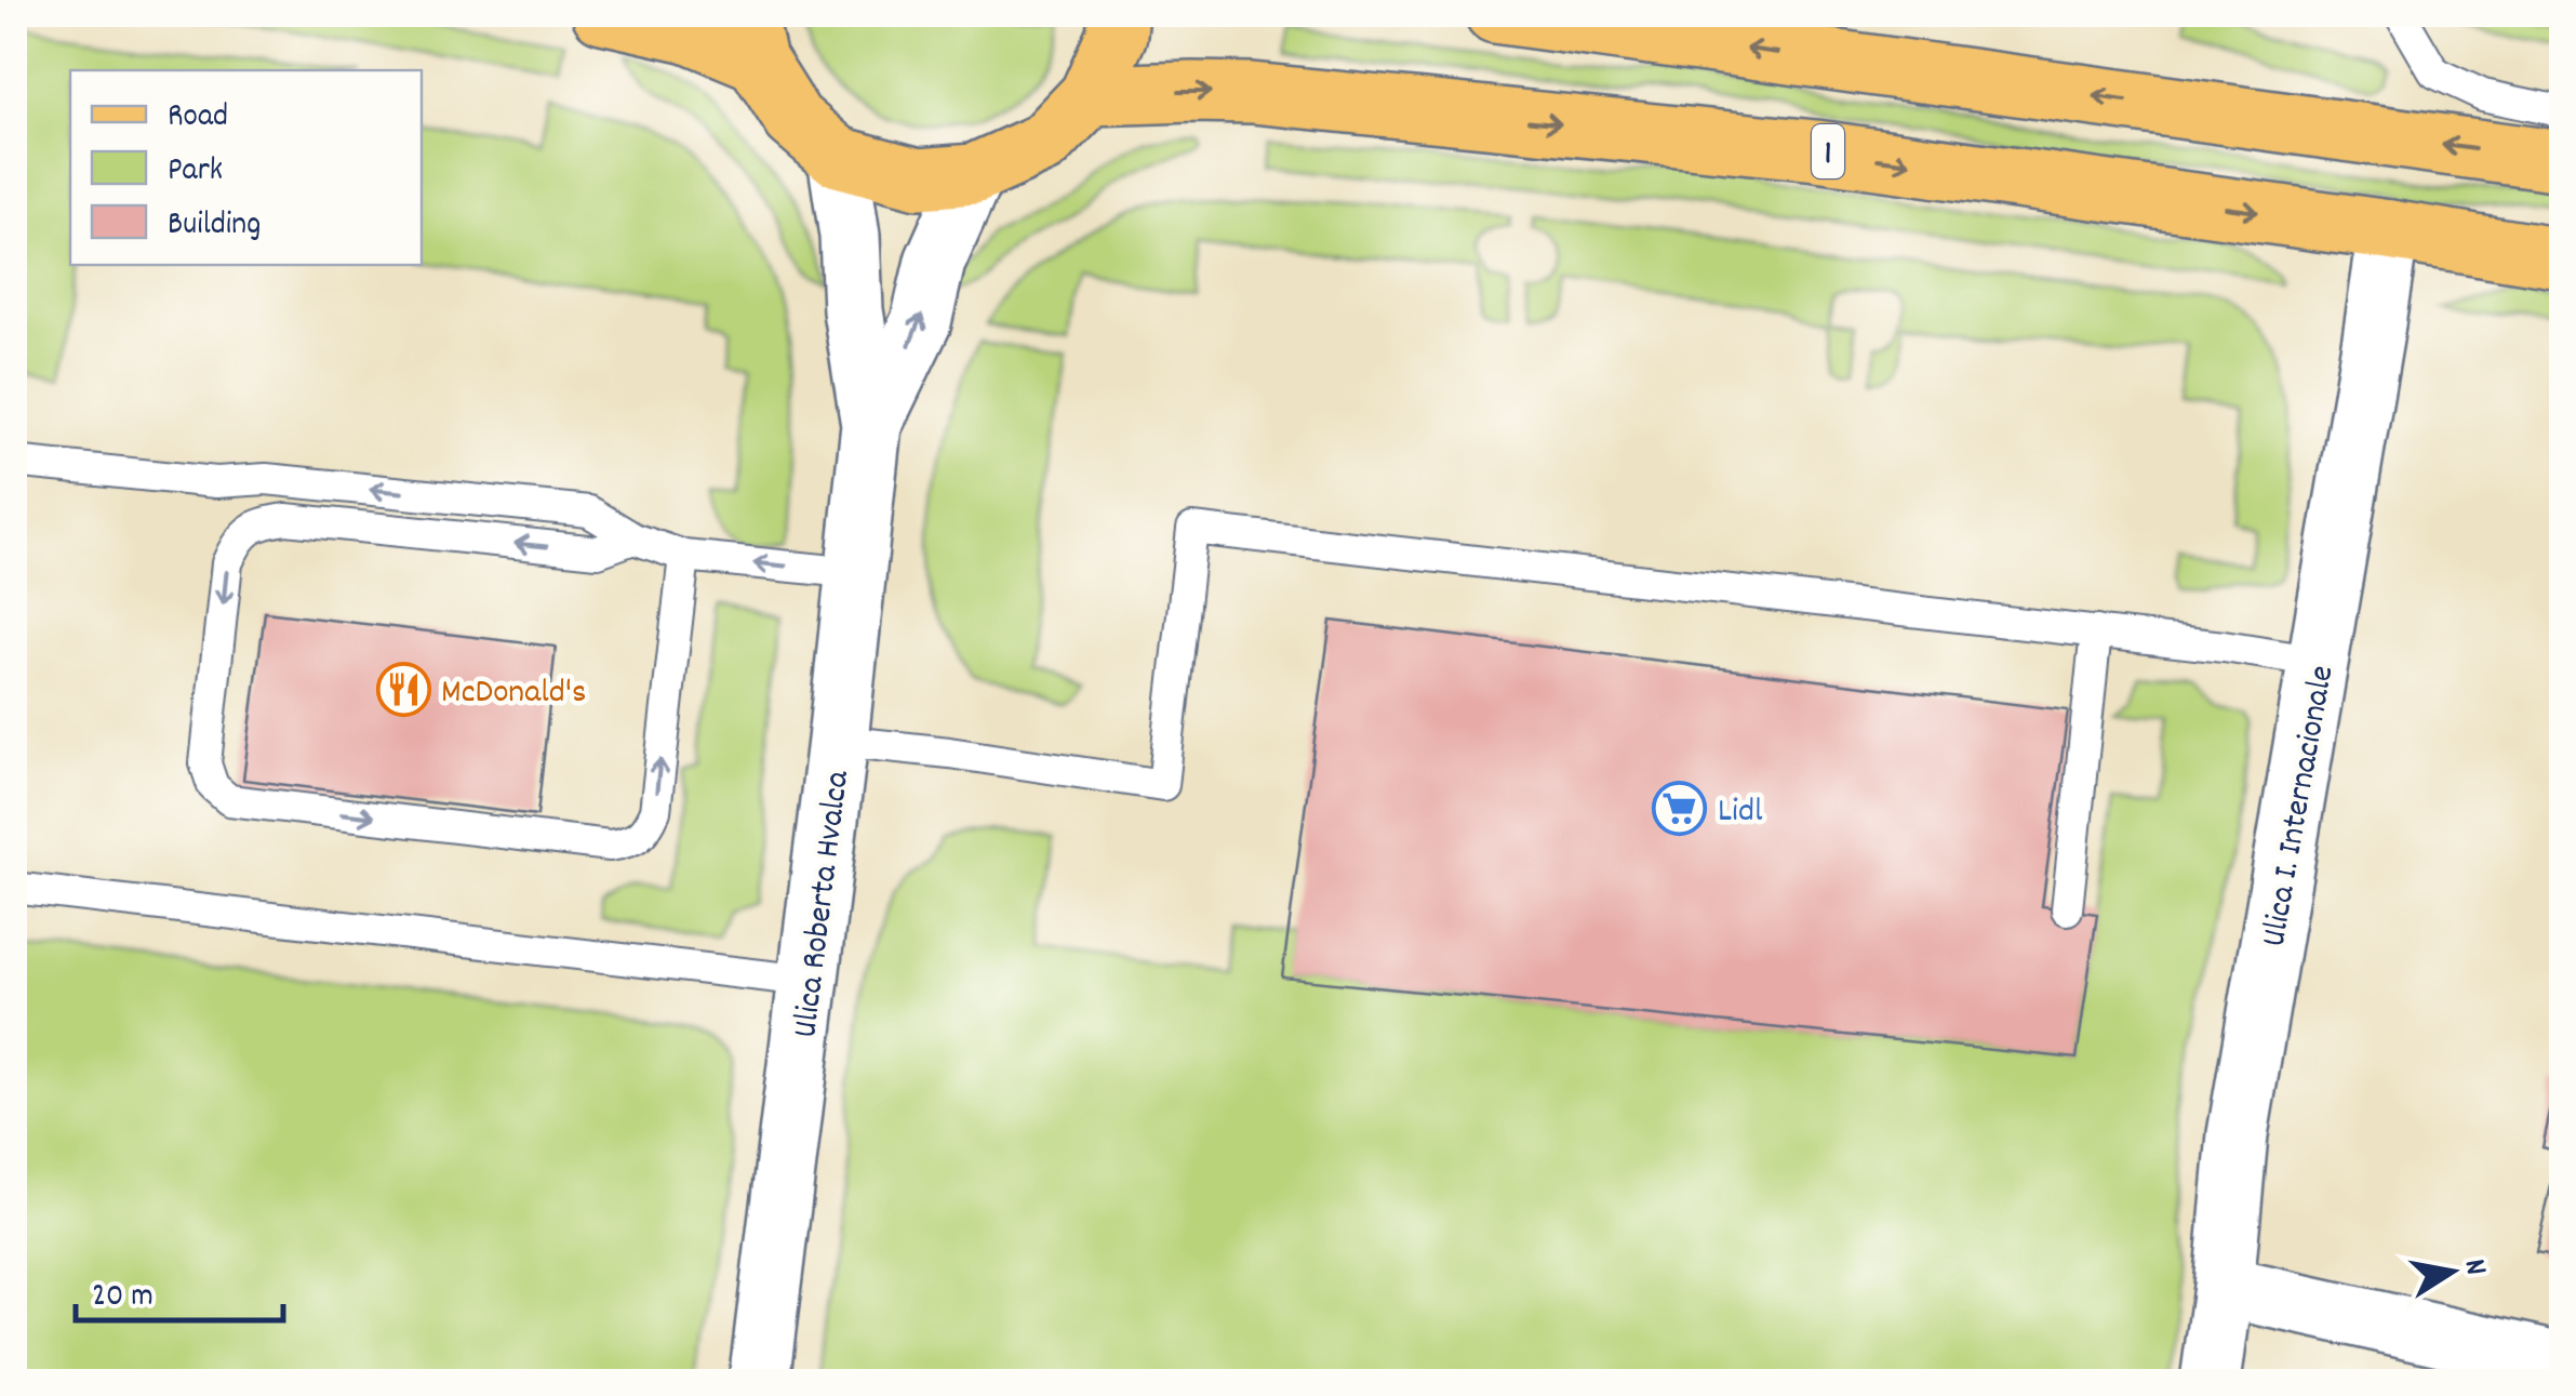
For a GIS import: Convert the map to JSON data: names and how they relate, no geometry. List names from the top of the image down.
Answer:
{
  "streets": {
    "main road": ["1"],
    "street": ["Ulica I. Internacionale", "Ulica Roberta Hvalca"]
  },
  "crossings": [
    ["1", "Ulica I. Internacionale"]
  ],
  "places": {
    "restaurant": ["McDonald's"],
    "supermarket": ["Lidl"]
  },
  "legend": ["Road", "Park", "Building"],
  "scale_bar": "20 m",
  "north": "right"
}
